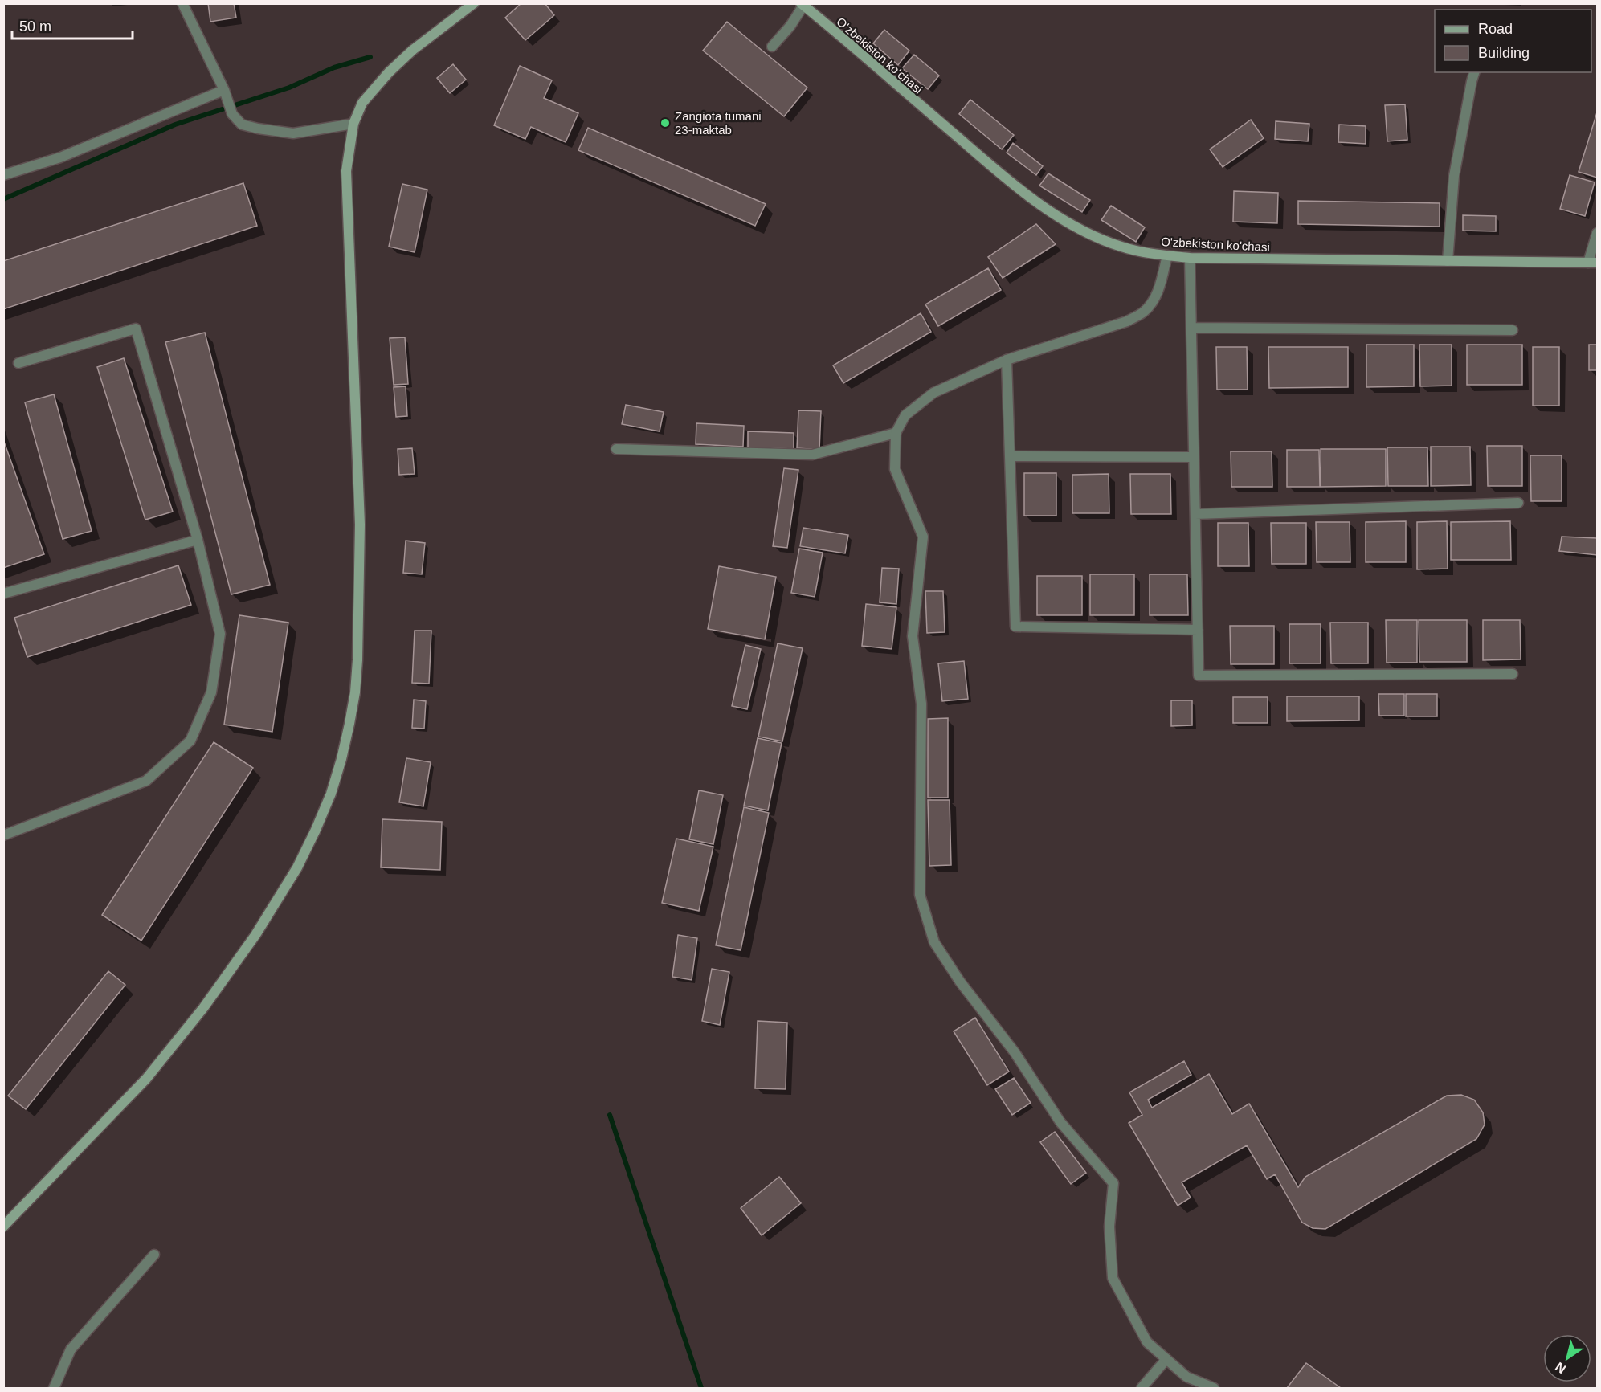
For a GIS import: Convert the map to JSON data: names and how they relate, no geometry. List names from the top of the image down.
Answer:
{
  "streets": {
    "main road": ["O'zbekiston ko'chasi"]
  },
  "places": ["Zangiota tumani 23-maktab"],
  "legend": ["Road", "Building"],
  "scale_bar": "50 m",
  "north": "bottom left"
}
